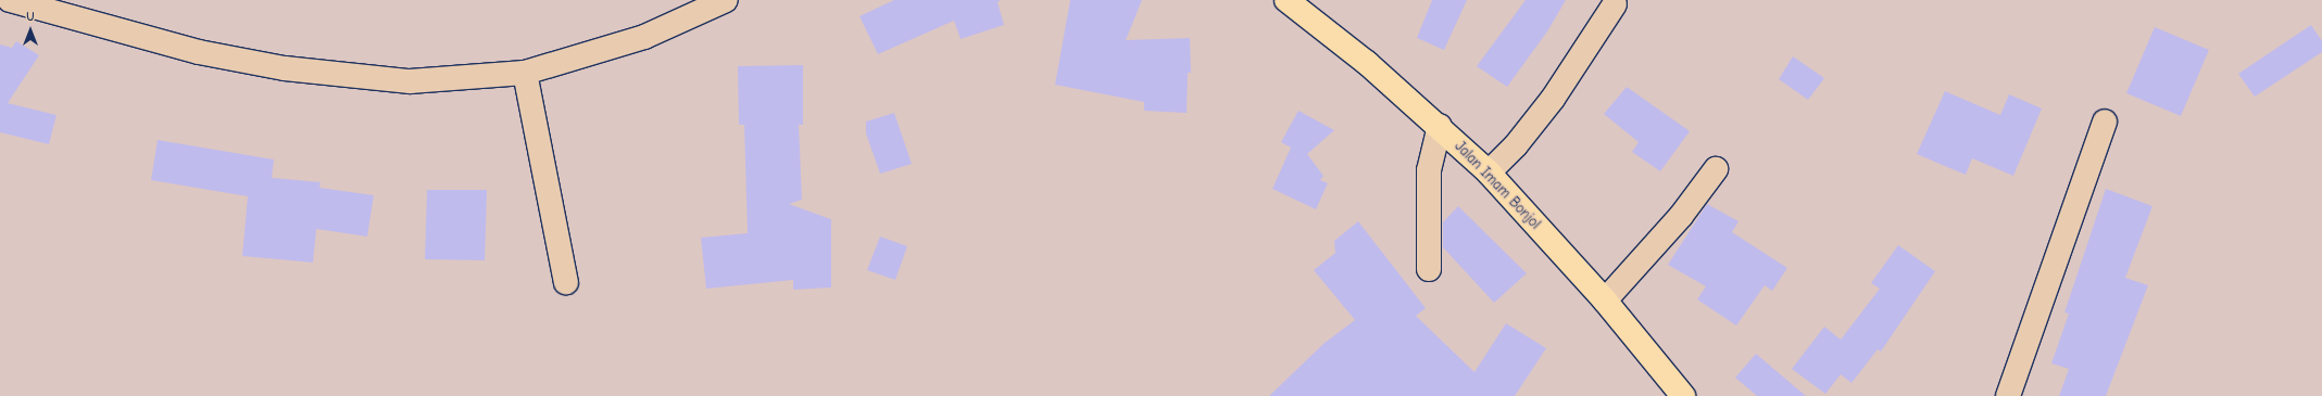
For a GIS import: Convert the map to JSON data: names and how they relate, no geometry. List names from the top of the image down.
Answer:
{
  "streets": {
    "main road": ["Jalan Imam Bonjol"]
  },
  "north": "top"
}
